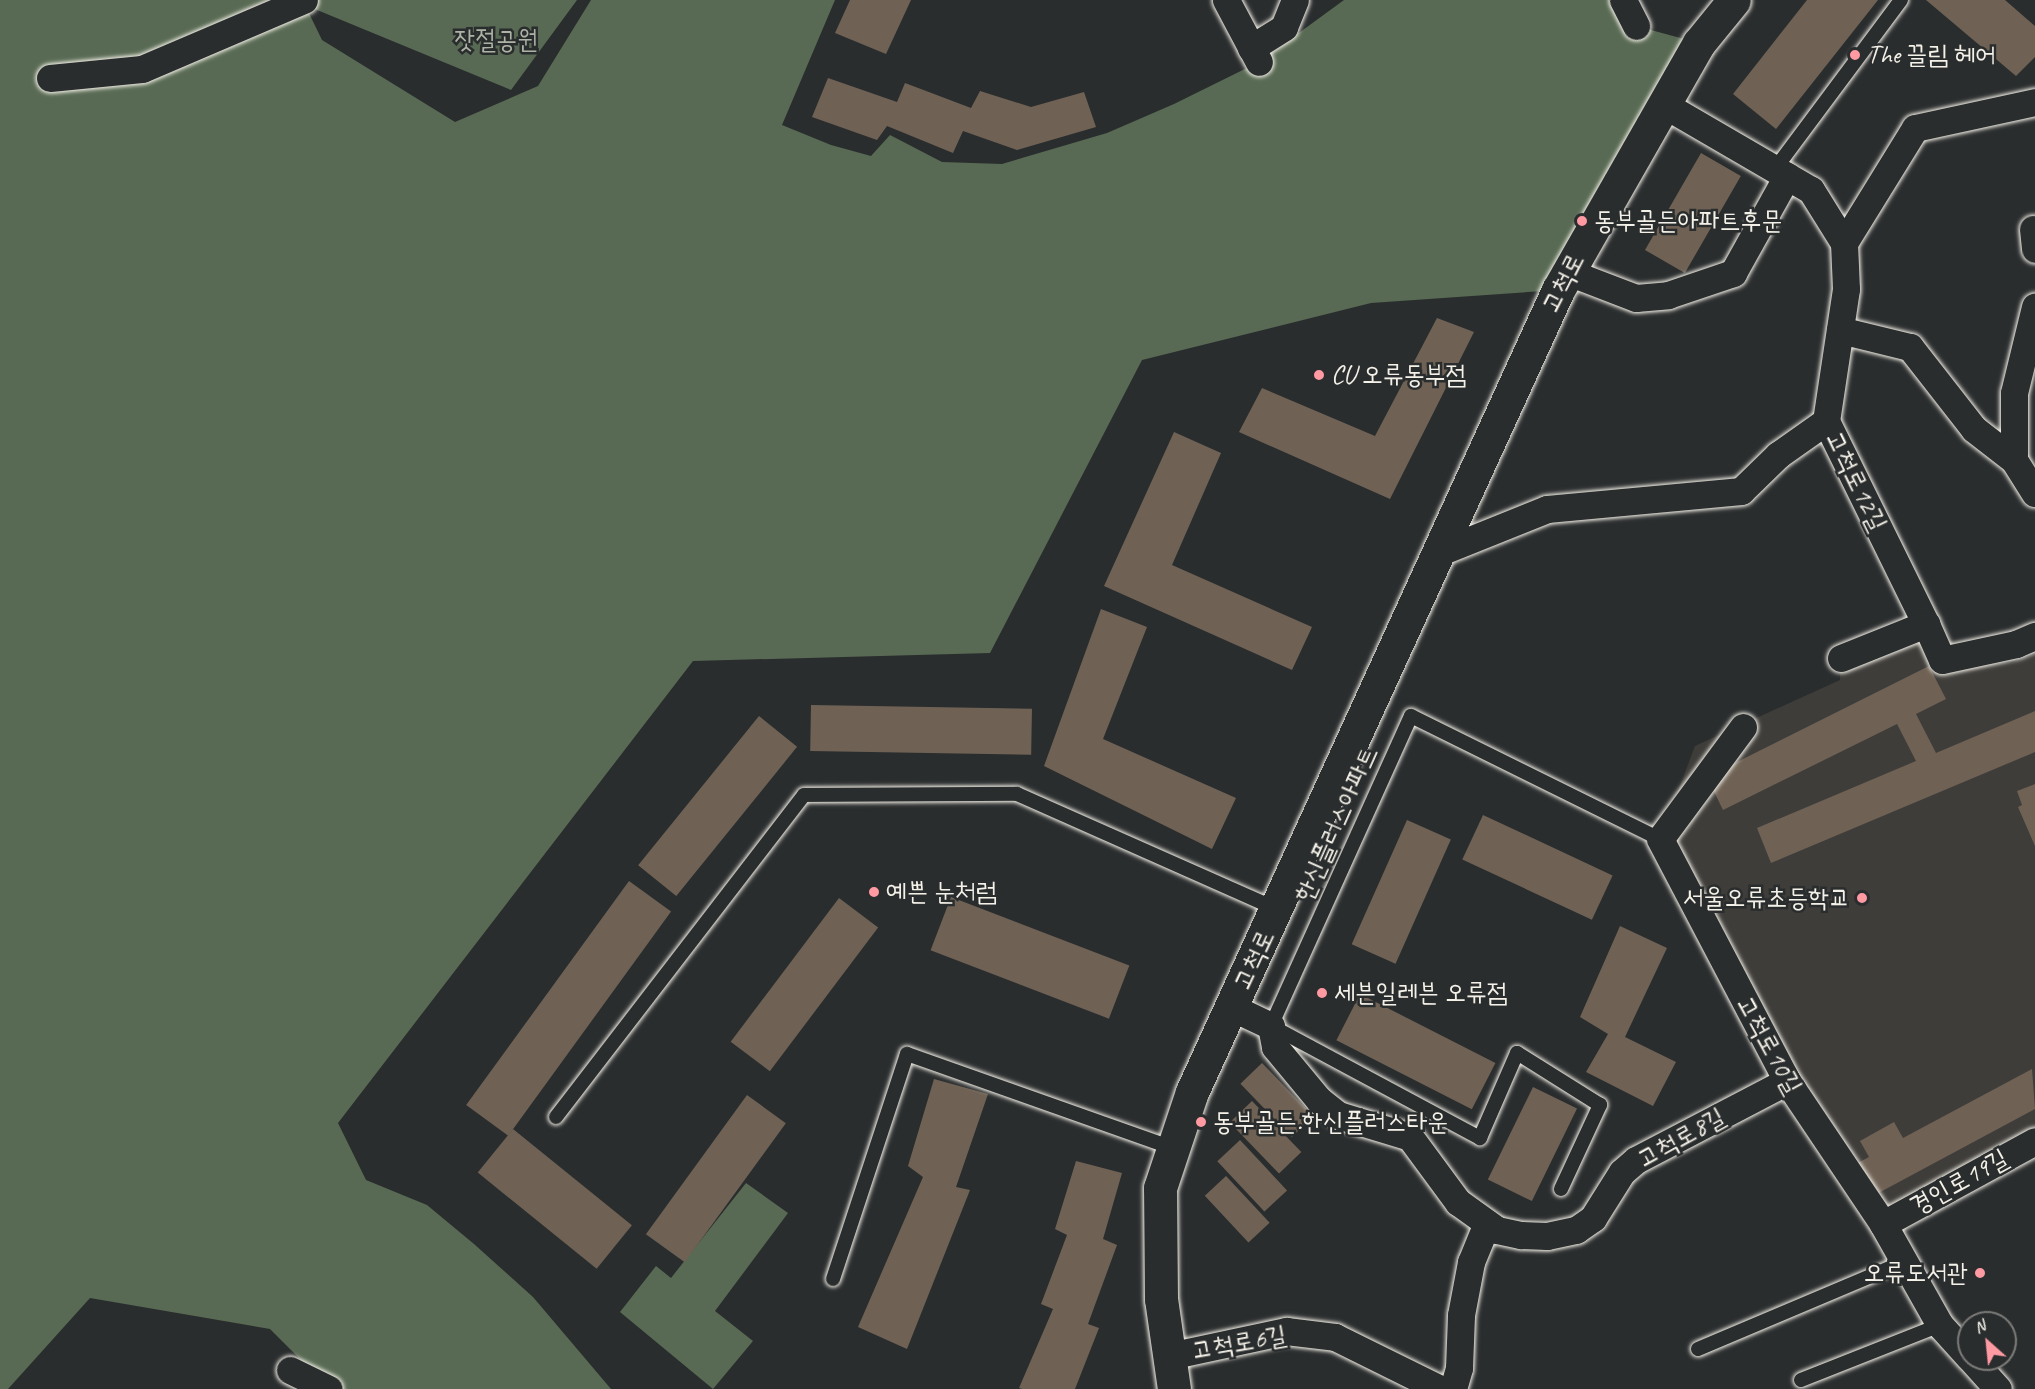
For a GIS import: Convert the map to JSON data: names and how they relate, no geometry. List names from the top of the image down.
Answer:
{
  "streets": {
    "main road": ["고척로"],
    "street": [
      "고척로12길",
      "고척로10길",
      "고척로8길",
      "경인로19길",
      "고척로6길"
    ],
    "lane": ["한신플러스아파트"]
  },
  "crossings": [
    ["고척로", "고척로12길"],
    ["고척로", "고척로6길"],
    ["한신플러스아파트", "고척로10길"],
    ["한신플러스아파트", "고척로8길"],
    ["고척로10길", "고척로8길"],
    ["고척로10길", "경인로19길"]
  ],
  "parks": ["잣절공원"],
  "places": [
    "The 끌림 헤어",
    "동부골든아파트후문",
    "CU 오류동부점",
    "예쁜 눈처럼",
    "서울오류초등학교",
    "세븐일레븐 오류점",
    "동부골든.한신플러스타운",
    "오류도서관"
  ],
  "north": "top left"
}
